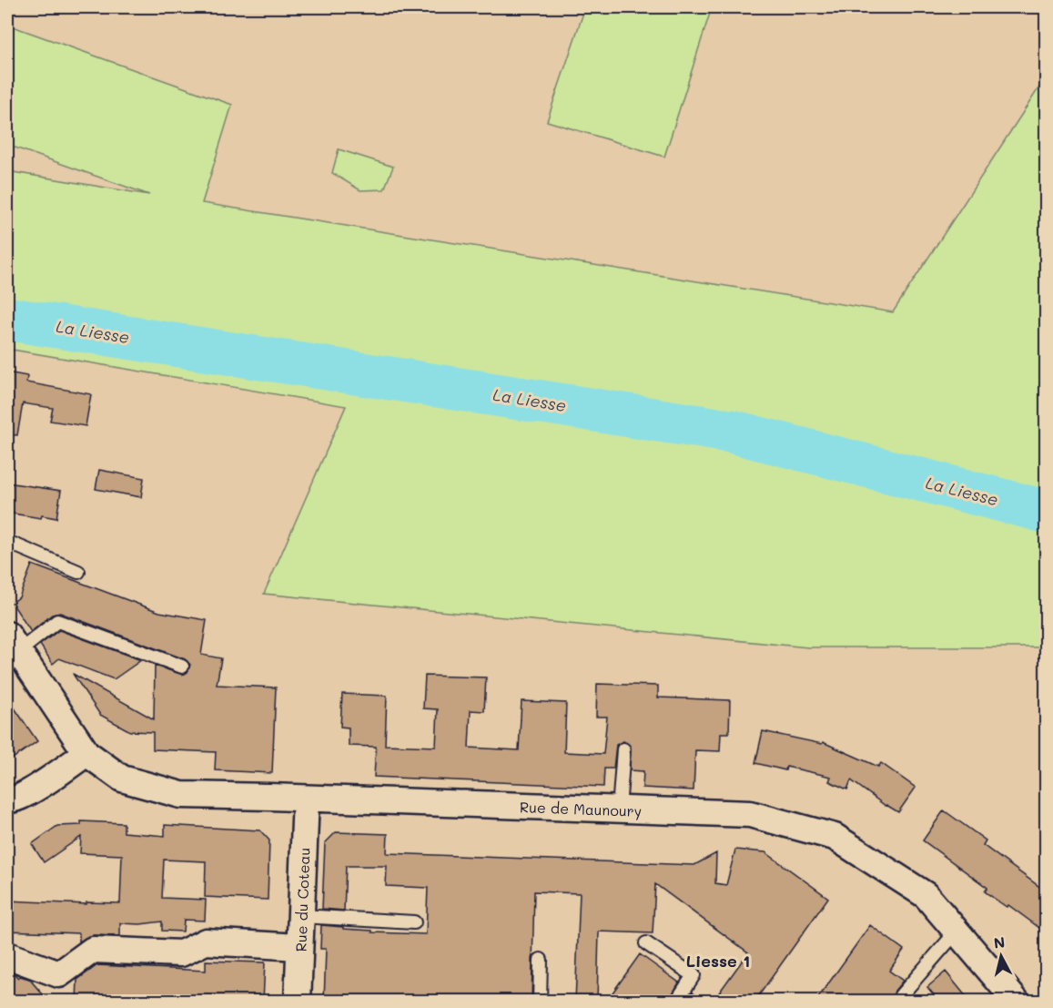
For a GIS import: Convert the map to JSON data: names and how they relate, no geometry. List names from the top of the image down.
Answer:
{
  "streets": {
    "street": ["Rue de Maunoury", "Rue du Coteau"]
  },
  "crossings": [
    ["Rue de Maunoury", "Rue du Coteau"]
  ],
  "districts": ["Liesse 1"],
  "water": ["La Liesse"],
  "north": "top"
}
